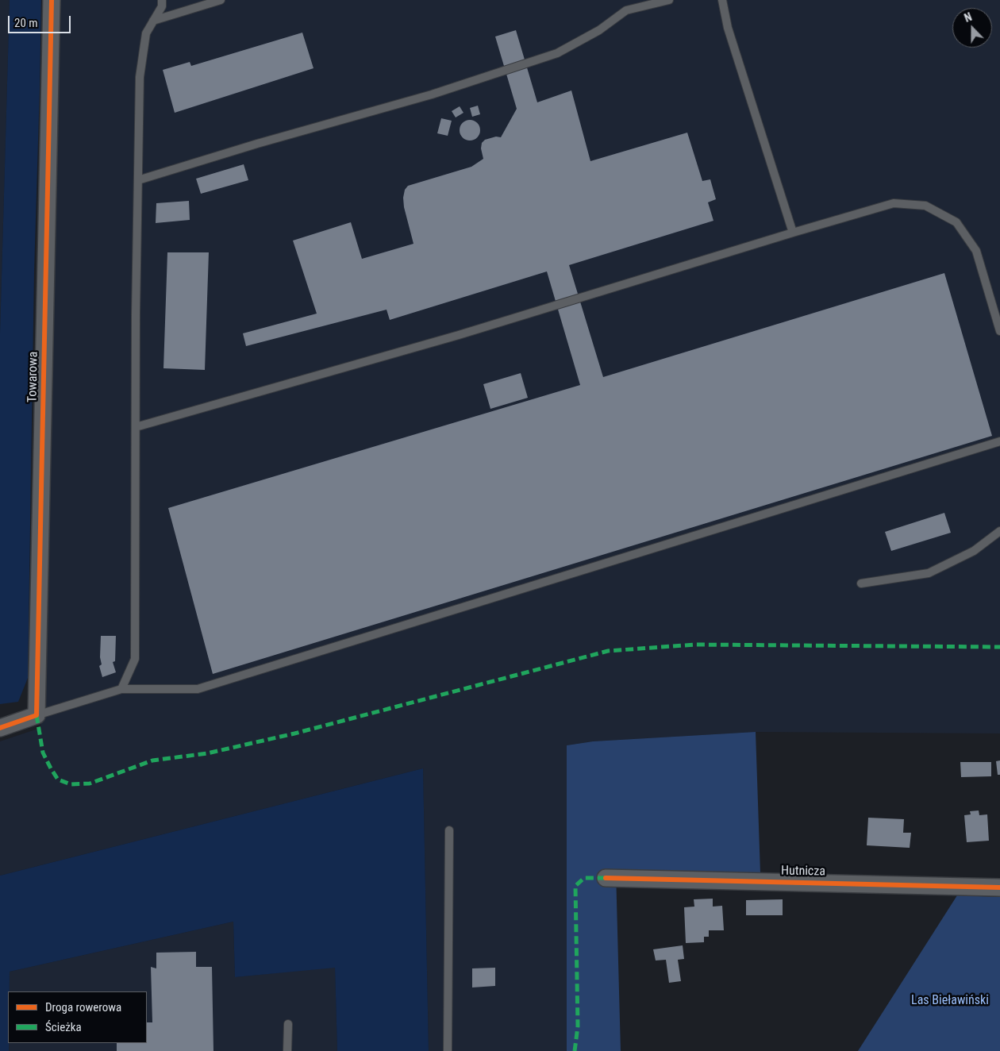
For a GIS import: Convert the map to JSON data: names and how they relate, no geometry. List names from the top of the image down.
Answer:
{
  "streets": {
    "street": ["Towarowa", "Hutnicza"]
  },
  "parks": ["Las Bieławiński"],
  "legend": ["Droga rowerowa", "Ścieżka"],
  "scale_bar": "20 m",
  "north": "top"
}
